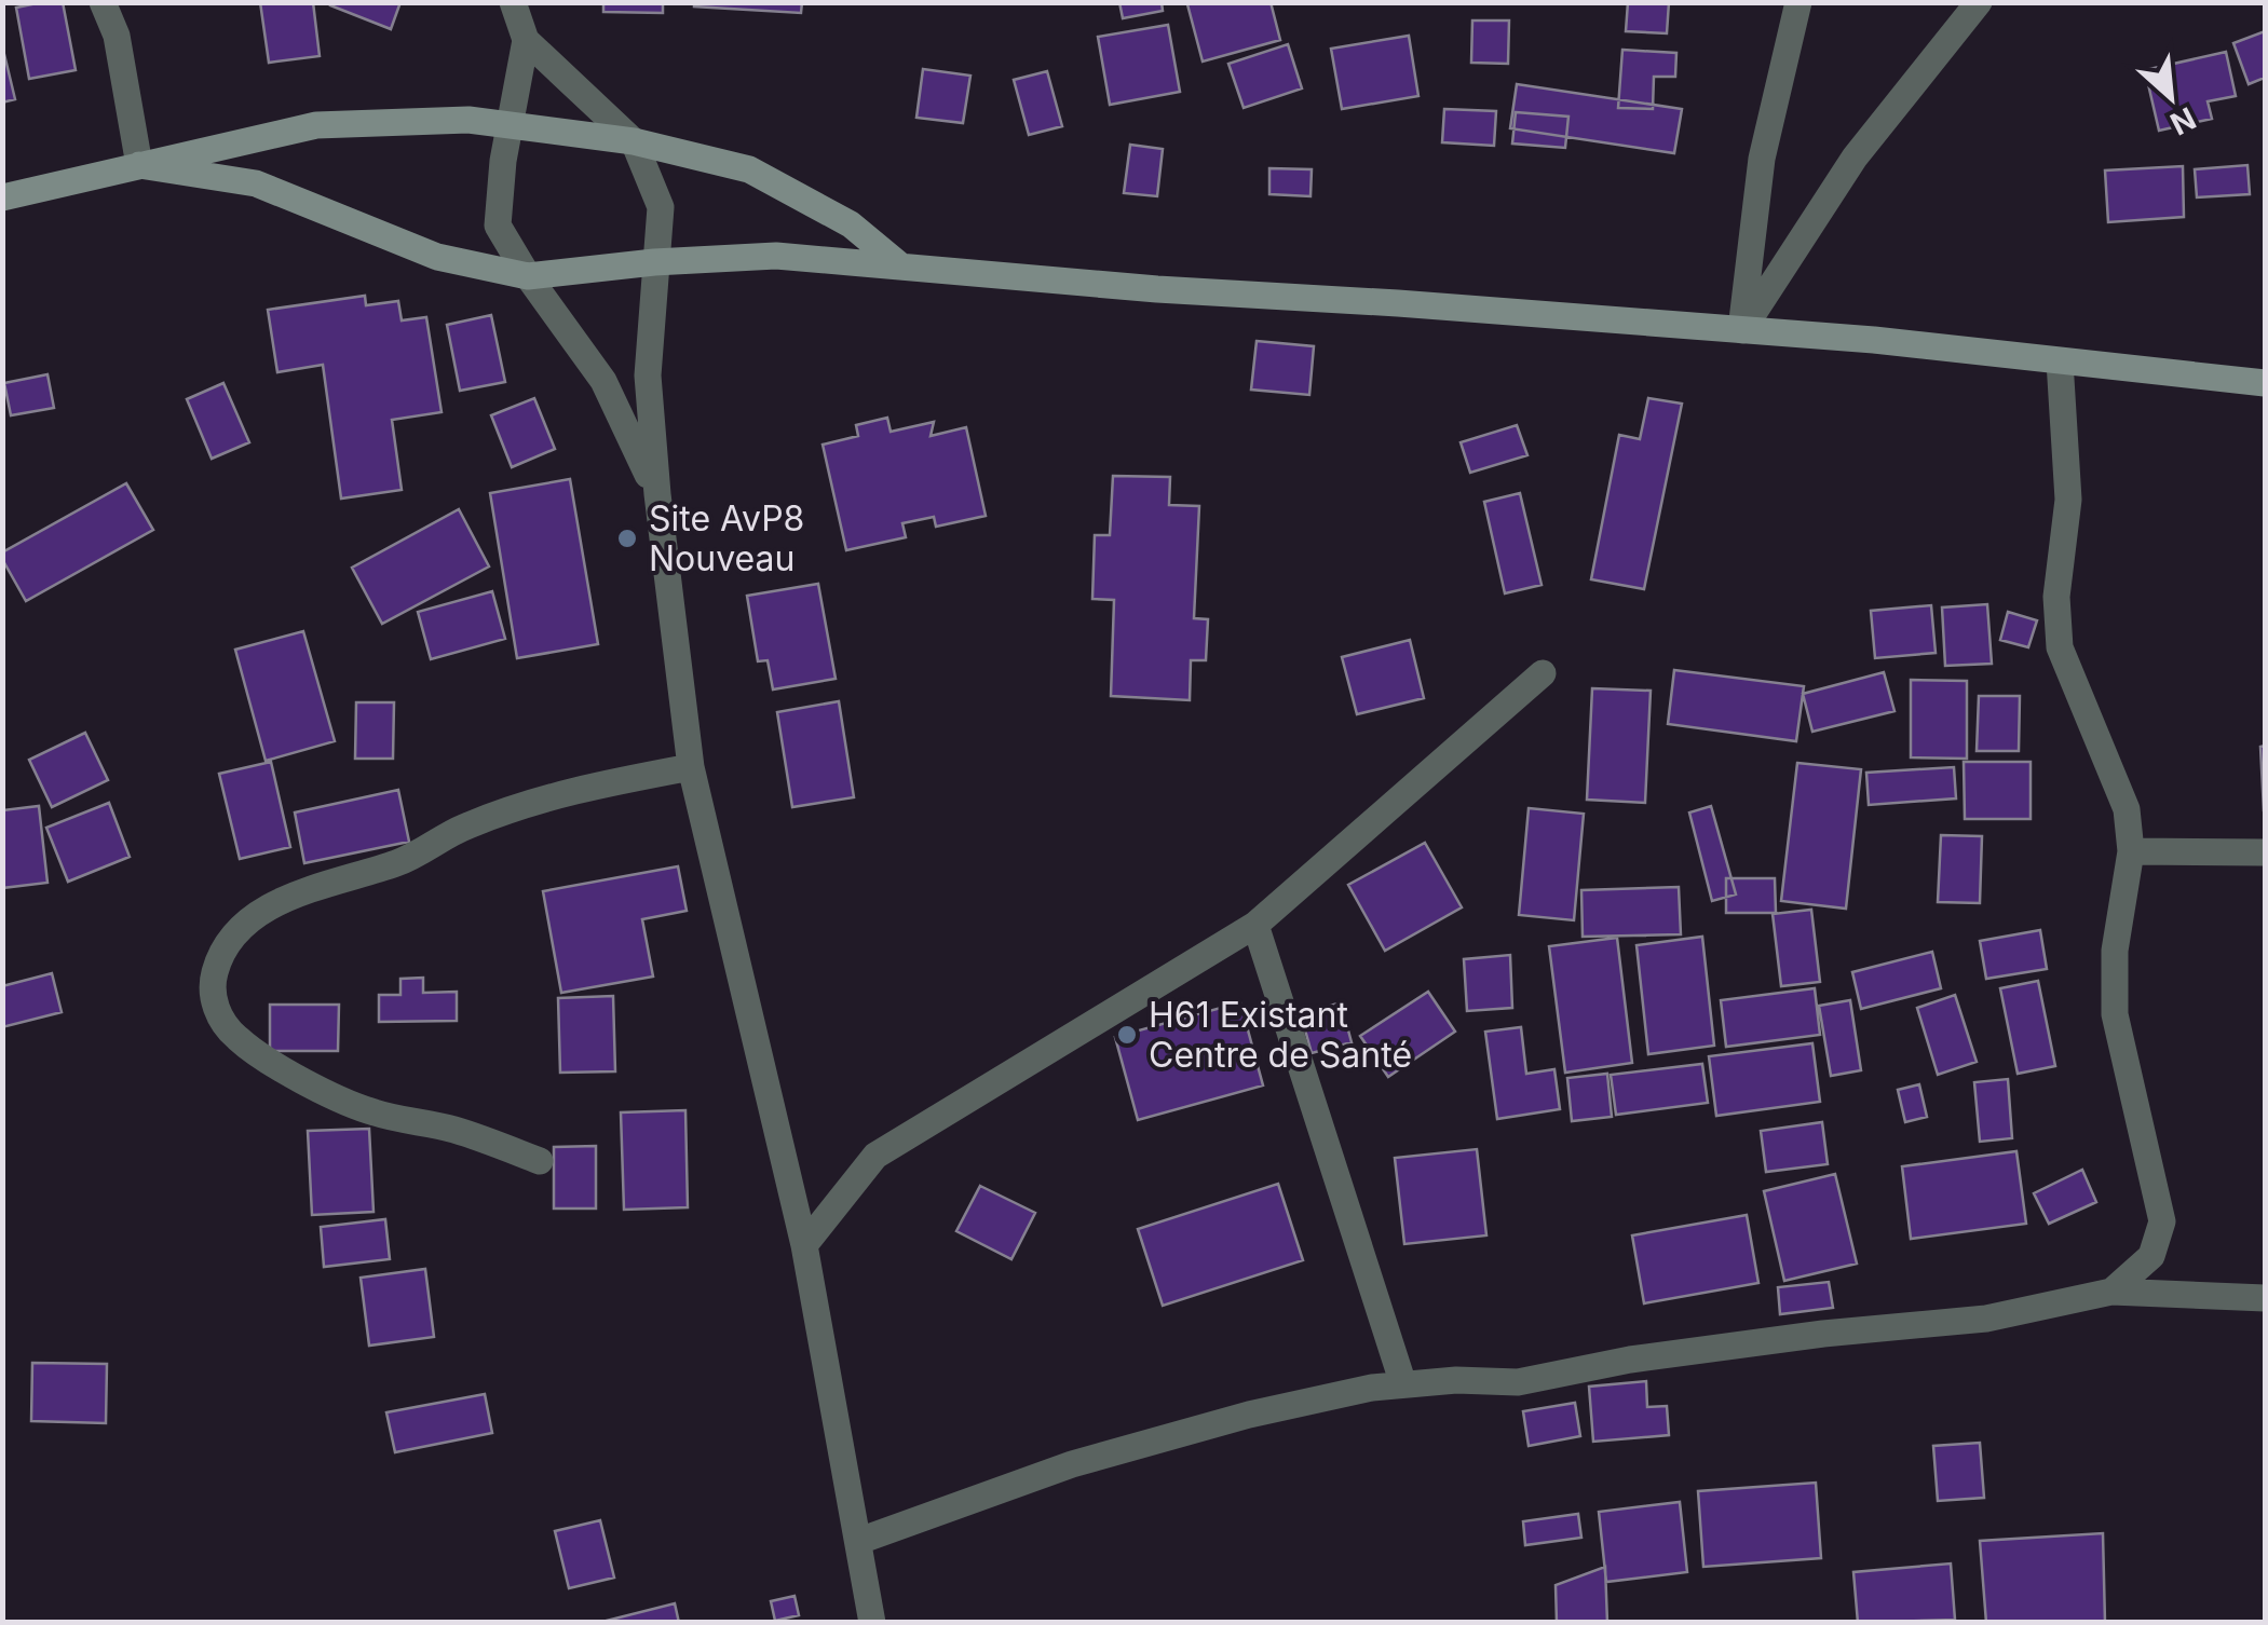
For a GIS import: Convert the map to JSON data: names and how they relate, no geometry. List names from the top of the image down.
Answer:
{
  "places": ["Site AvP8 Nouveau", "H61 Existant Centre de Santé"],
  "north": "bottom right"
}
